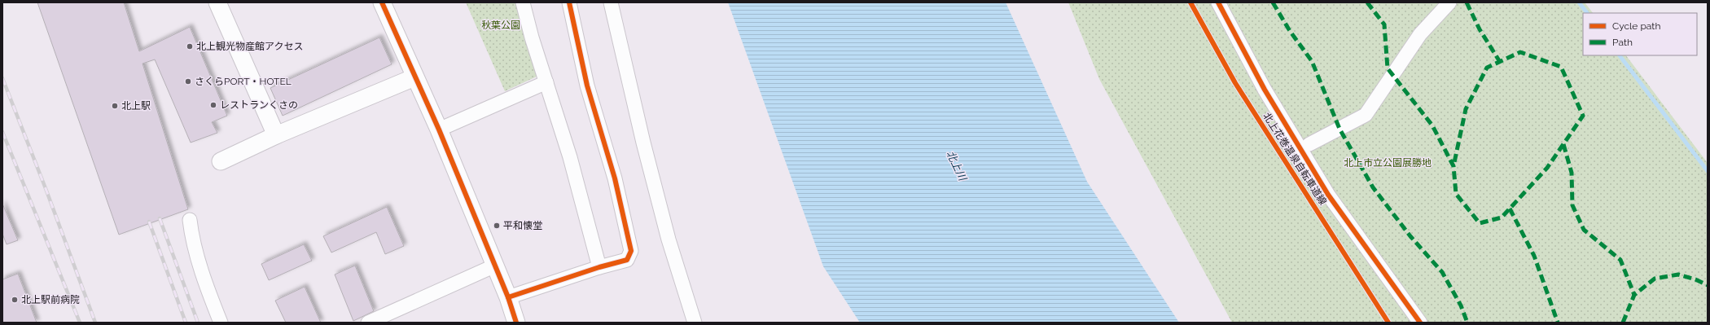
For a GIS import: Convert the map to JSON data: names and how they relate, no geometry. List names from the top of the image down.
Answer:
{
  "streets": {
    "cycle path": ["北上花巻温泉自転車道線"]
  },
  "water": ["北上川"],
  "parks": ["秋葉公園", "北上市立公園展勝地"],
  "places": [
    "北上観光物産館アクセス",
    "さくらPORT・HOTEL",
    "レストランくさの",
    "北上駅",
    "平和懐堂",
    "北上駅前病院"
  ],
  "legend": ["Cycle path", "Path"]
}
